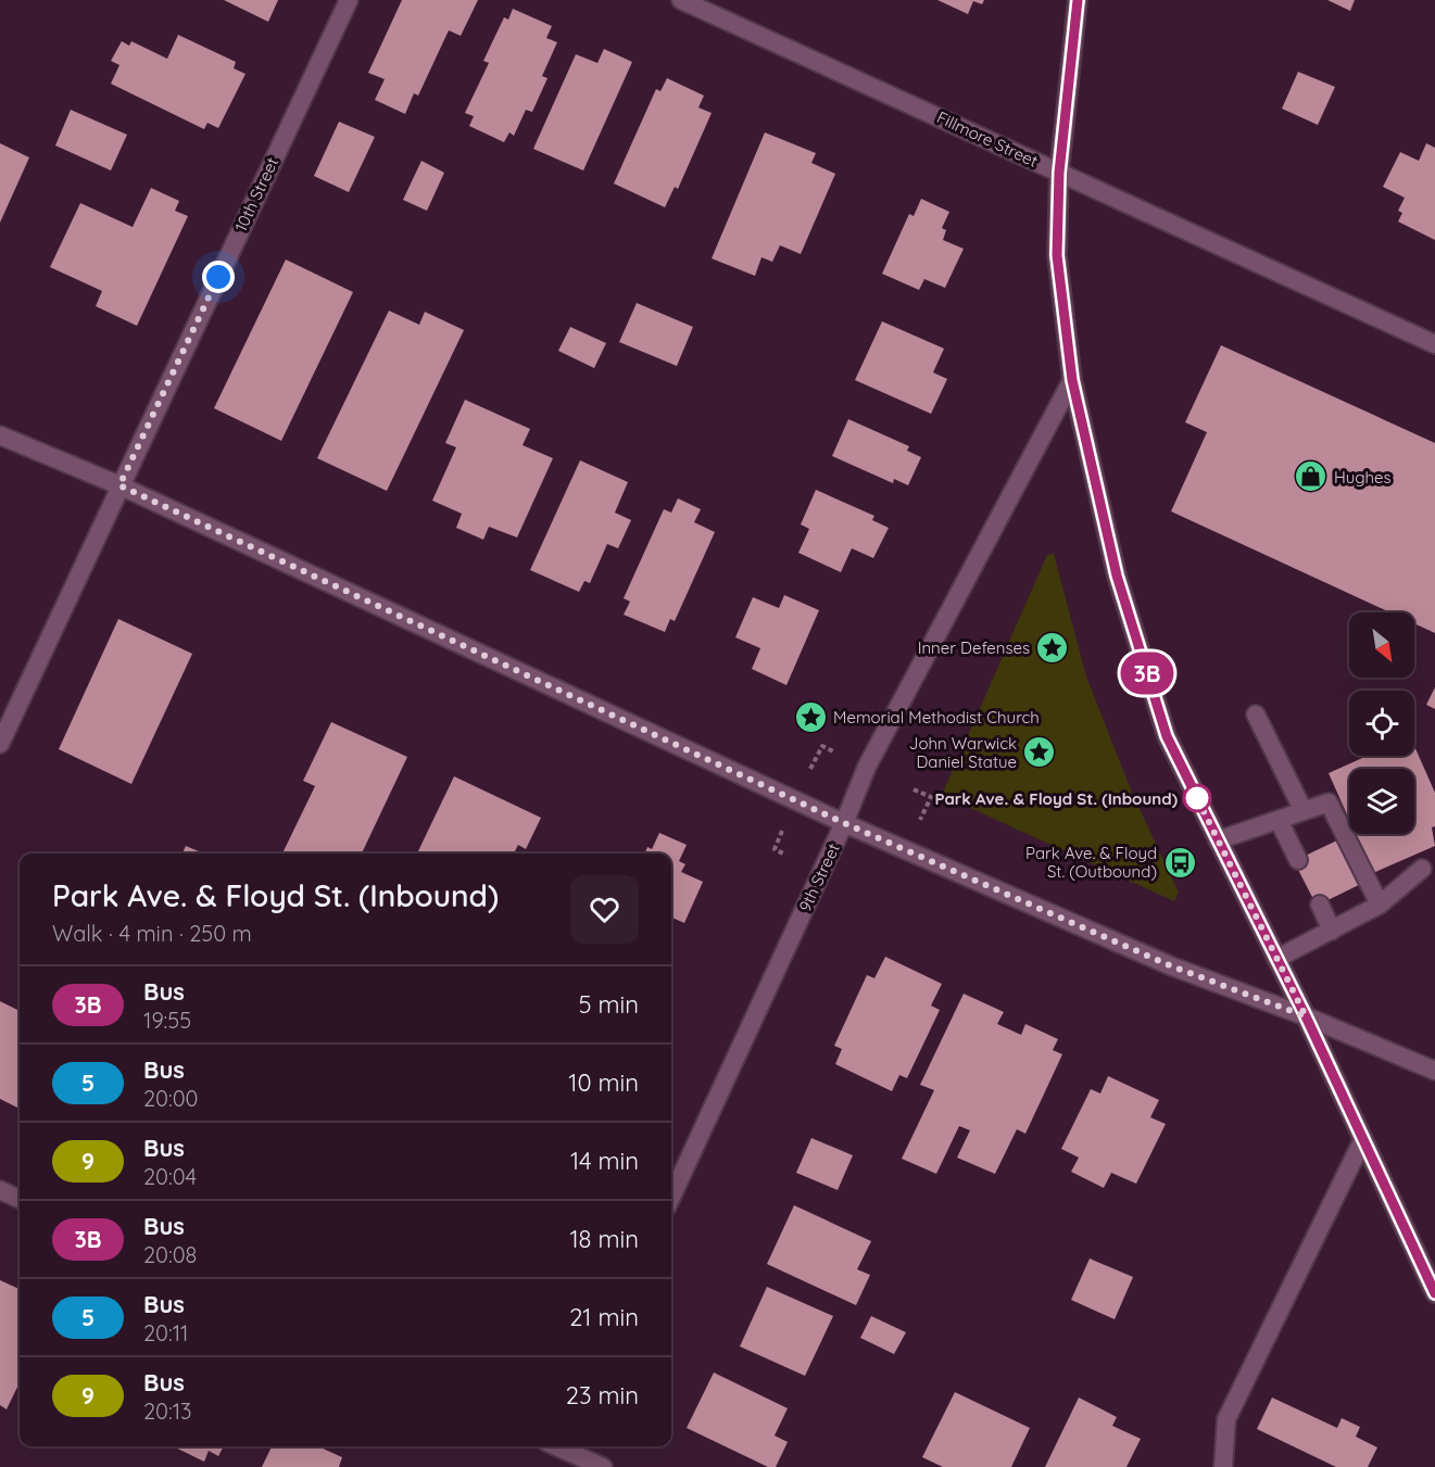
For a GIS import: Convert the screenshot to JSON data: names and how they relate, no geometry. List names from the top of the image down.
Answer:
{
  "streets": {
    "street": ["Fillmore Street", "10th Street", "9th Street"]
  },
  "places": {
    "shop": ["Hughes"],
    "place": ["Inner Defenses", "Memorial Methodist Church", "John Warwick Daniel Statue"],
    "other": ["Park Ave. & Floyd St. (Inbound)"],
    "bus stop": ["Park Ave. & Floyd St. (Outbound)"]
  },
  "lines": ["bus line 3B"],
  "north": "bottom right",
  "page": {
    "on_map": "3B",
    "heading": ["Park Ave. & Floyd St. (Inbound)", "Walk · 4 min · 250 m"],
    "list": [
      {
        "mark": "3B",
        "name": "Bus",
        "note": "19:55",
        "value": "5 min"
      },
      {
        "mark": "5",
        "name": "Bus",
        "note": "20:00",
        "value": "10 min"
      },
      {
        "mark": "9",
        "name": "Bus",
        "note": "20:04",
        "value": "14 min"
      },
      {
        "mark": "3B",
        "name": "Bus",
        "note": "20:08",
        "value": "18 min"
      },
      {
        "mark": "5",
        "name": "Bus",
        "note": "20:11",
        "value": "21 min"
      },
      {
        "mark": "9",
        "name": "Bus",
        "note": "20:13",
        "value": "23 min"
      }
    ]
  }
}
